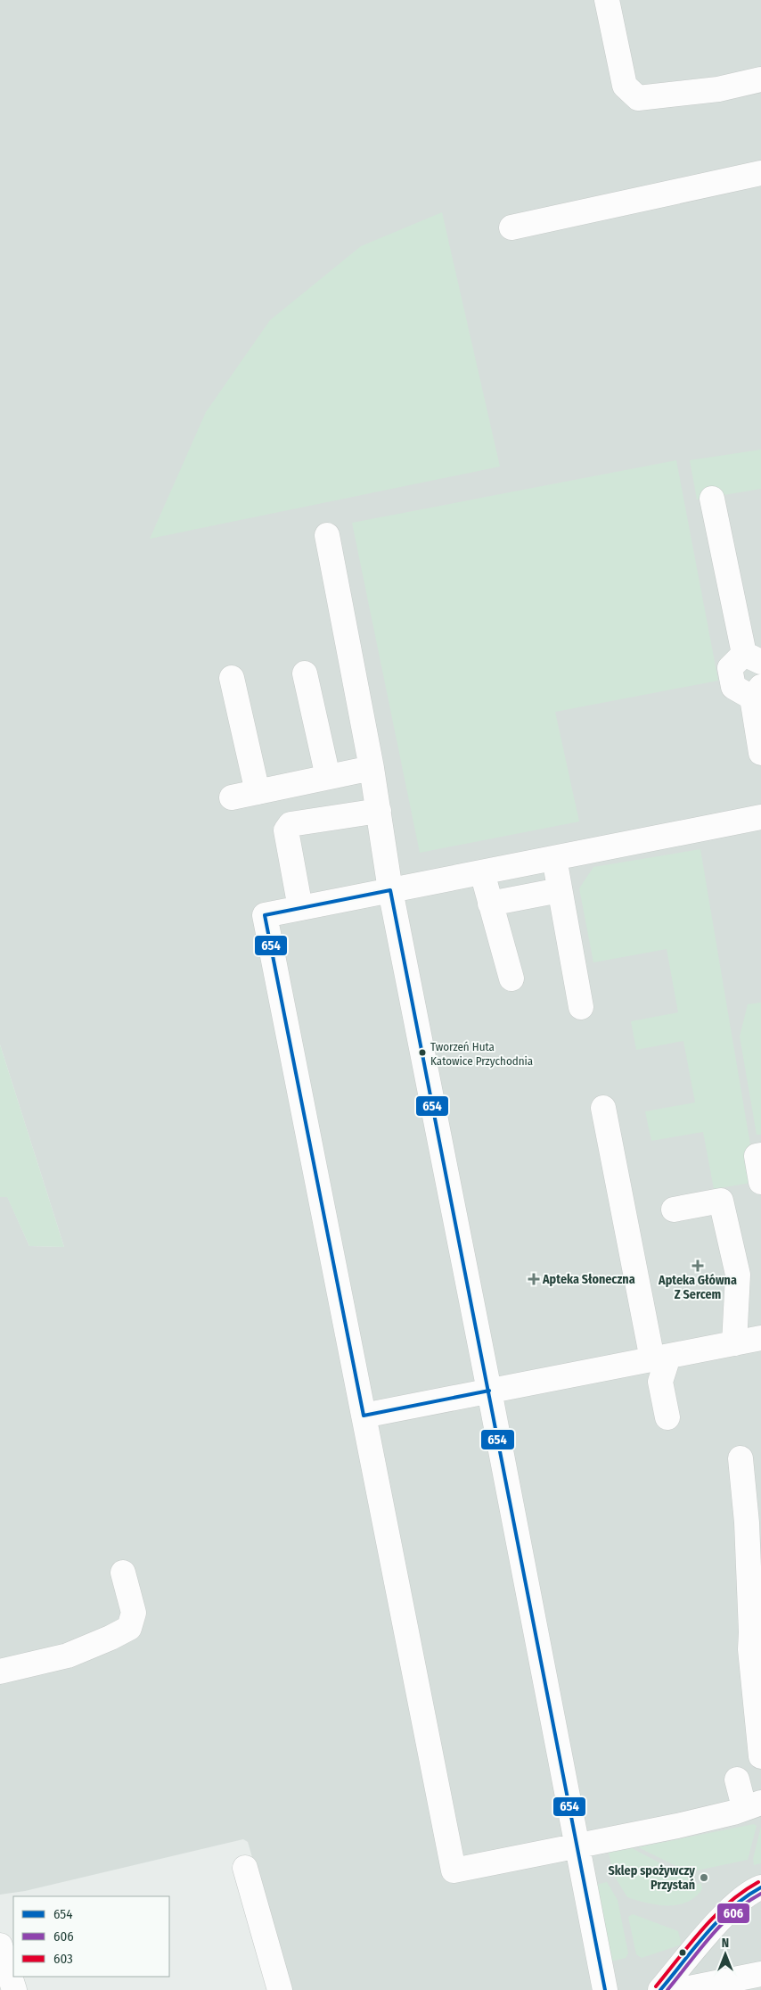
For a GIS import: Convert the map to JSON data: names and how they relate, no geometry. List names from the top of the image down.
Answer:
{
  "places": {
    "other": ["Tworzeń Huta Katowice Przychodnia", "Sklep spożywczy Przystań"],
    "health": ["Apteka Główna Z Sercem", "Apteka Słoneczna"]
  },
  "lines": ["transit line 654", "transit line 603", "transit line 606"],
  "legend": ["654", "606", "603"],
  "north": "top"
}
